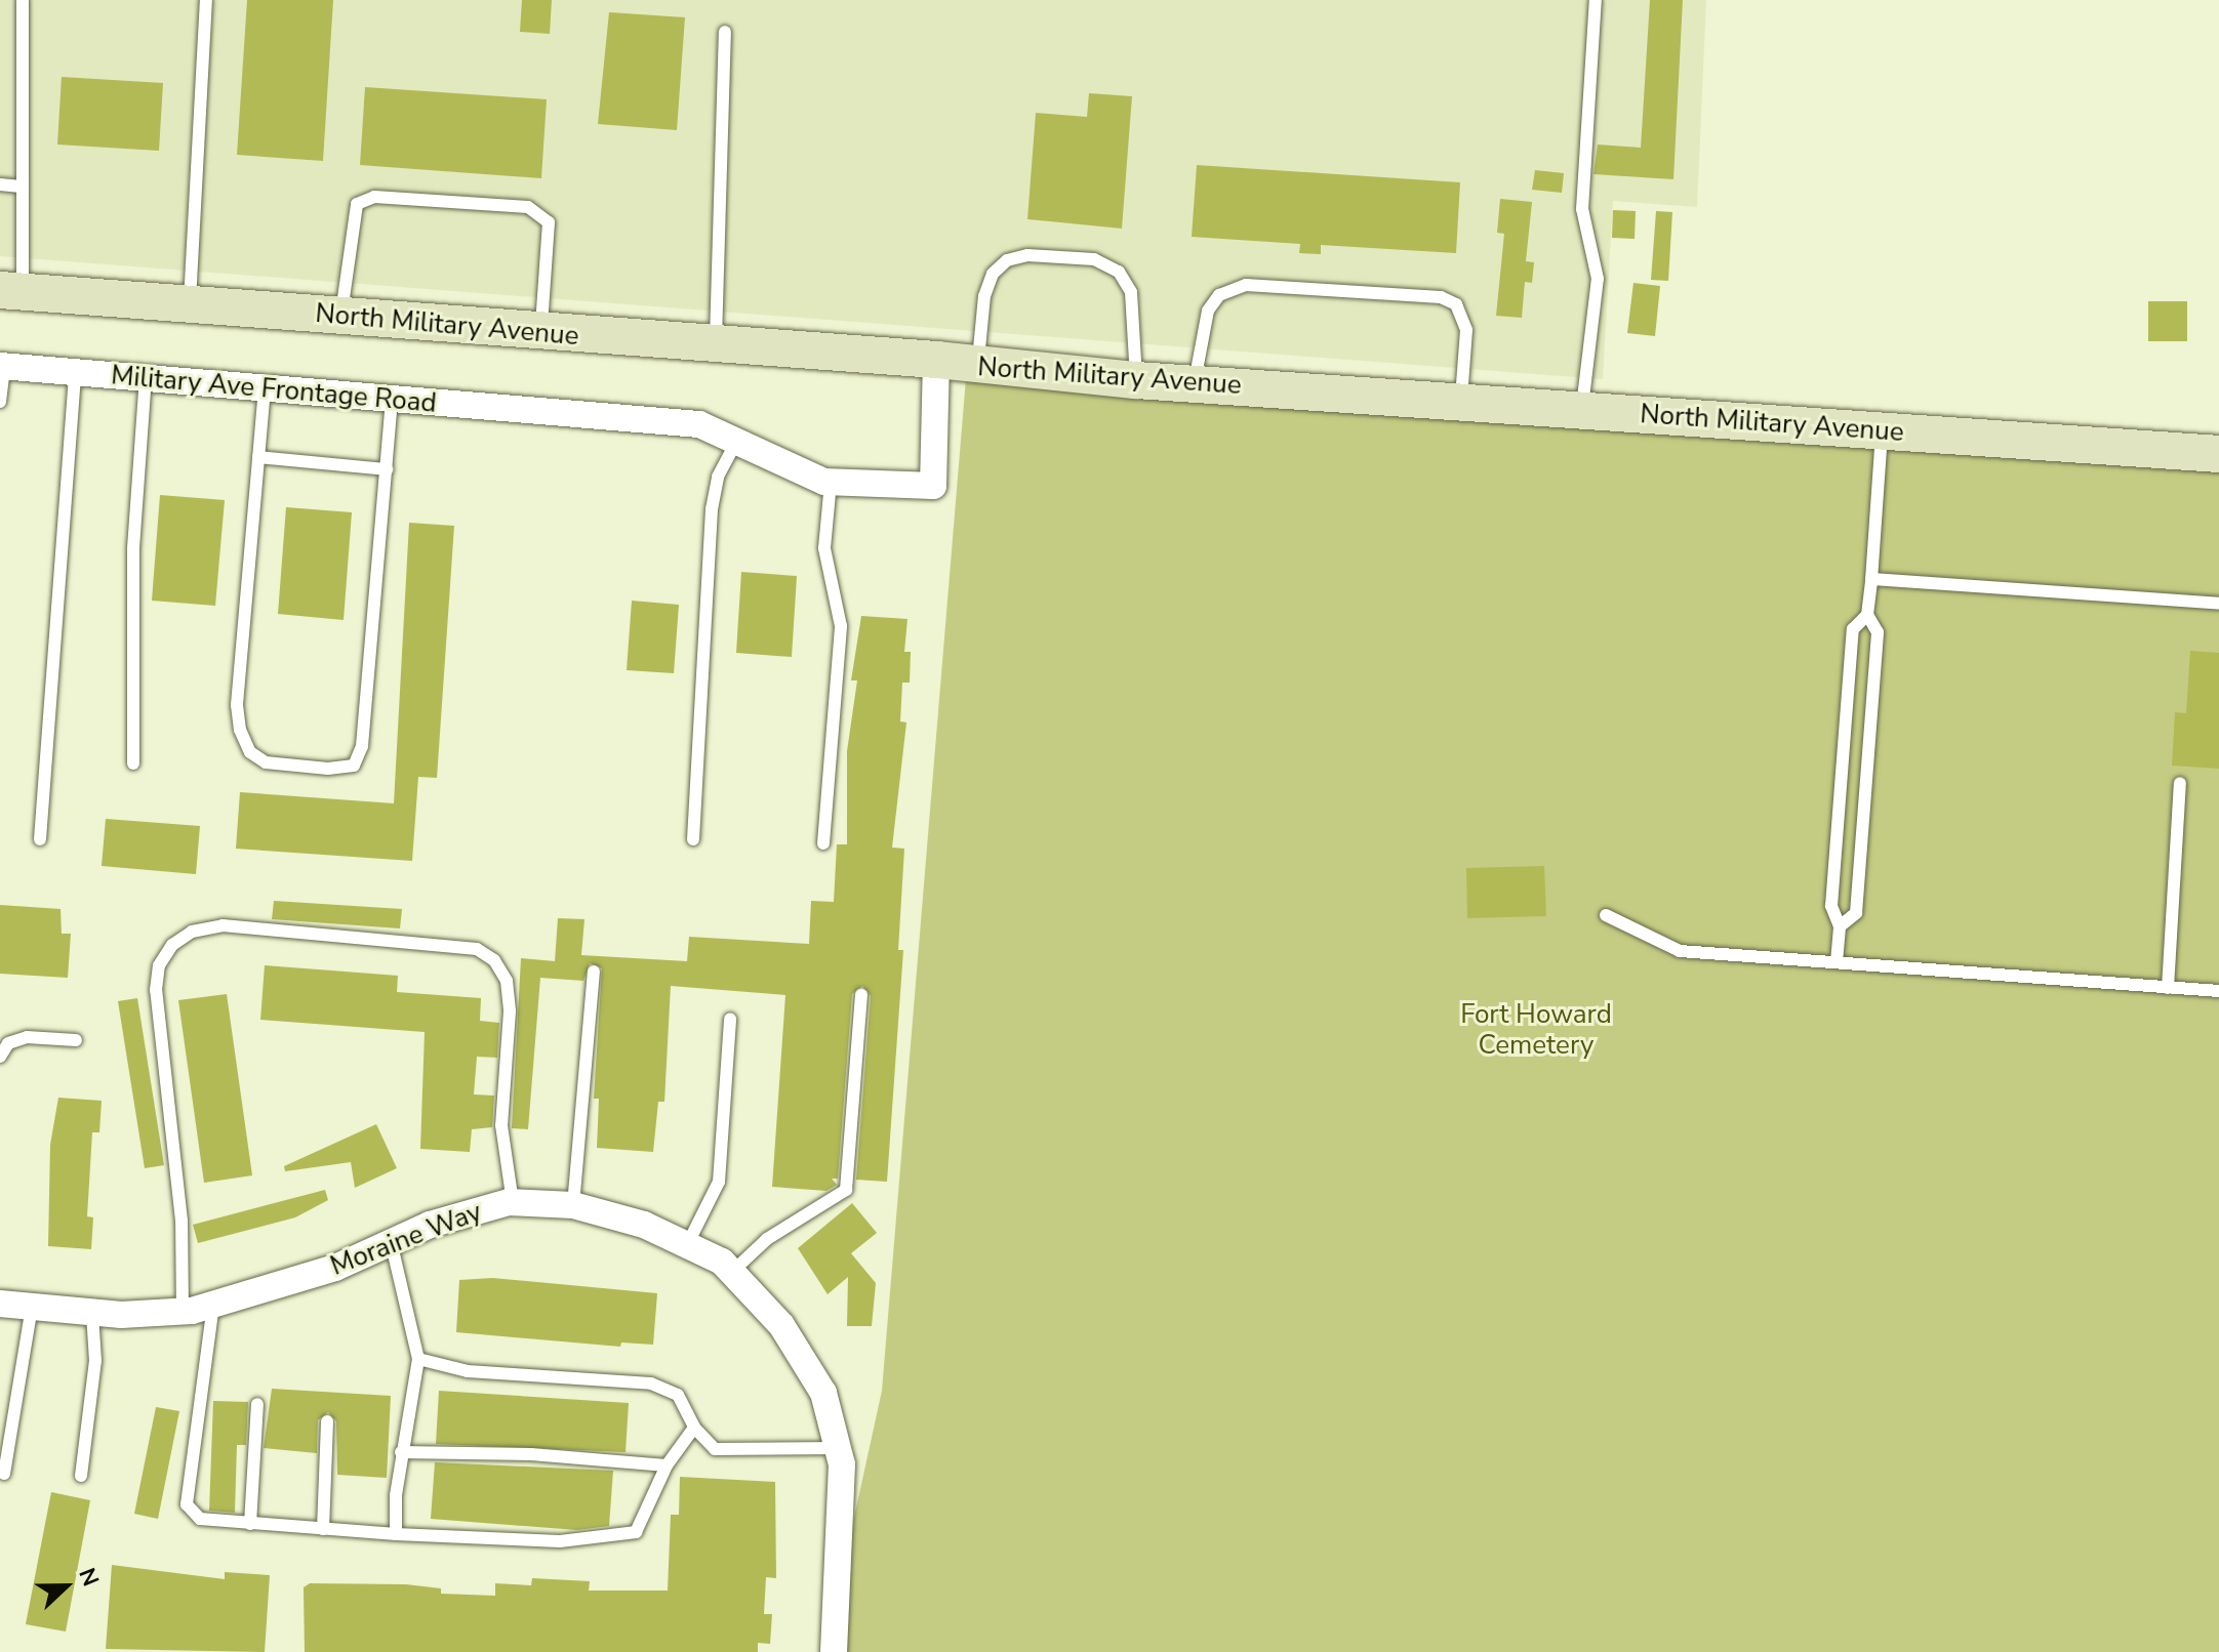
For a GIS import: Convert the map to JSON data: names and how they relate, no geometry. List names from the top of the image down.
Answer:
{
  "streets": {
    "main road": ["North Military Avenue"],
    "street": ["Military Ave Frontage Road", "Moraine Way"]
  },
  "parks": ["Fort Howard Cemetery"],
  "north": "right"
}
